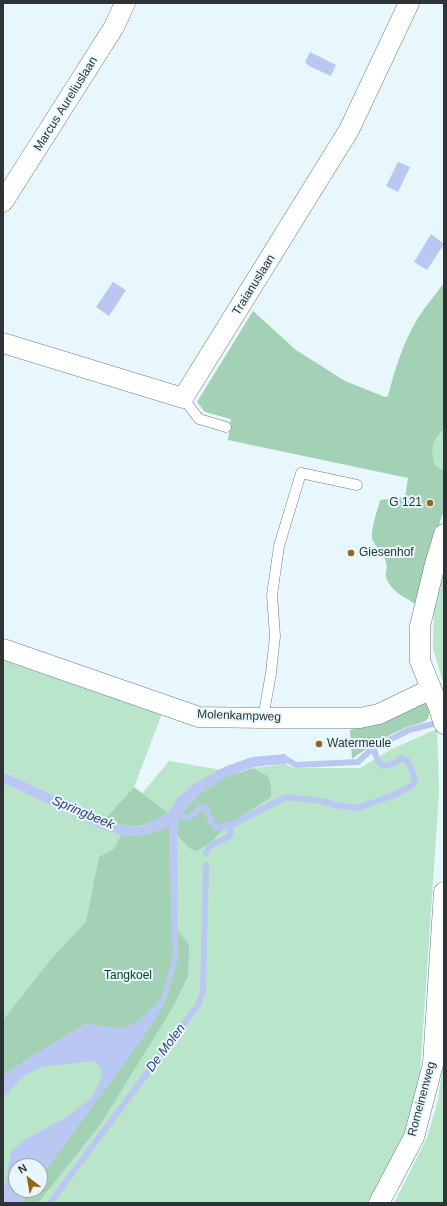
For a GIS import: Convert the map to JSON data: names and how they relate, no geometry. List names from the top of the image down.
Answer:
{
  "streets": {
    "street": [
      "Marcus Aureliuslaan",
      "Traianuslaan",
      "Molenkampweg",
      "Romeinenweg"
    ]
  },
  "water": ["Springbeek", "De Molen"],
  "parks": ["Tangkoel"],
  "places": ["G 121", "Giesenhof", "Watermeule"],
  "north": "top left"
}
